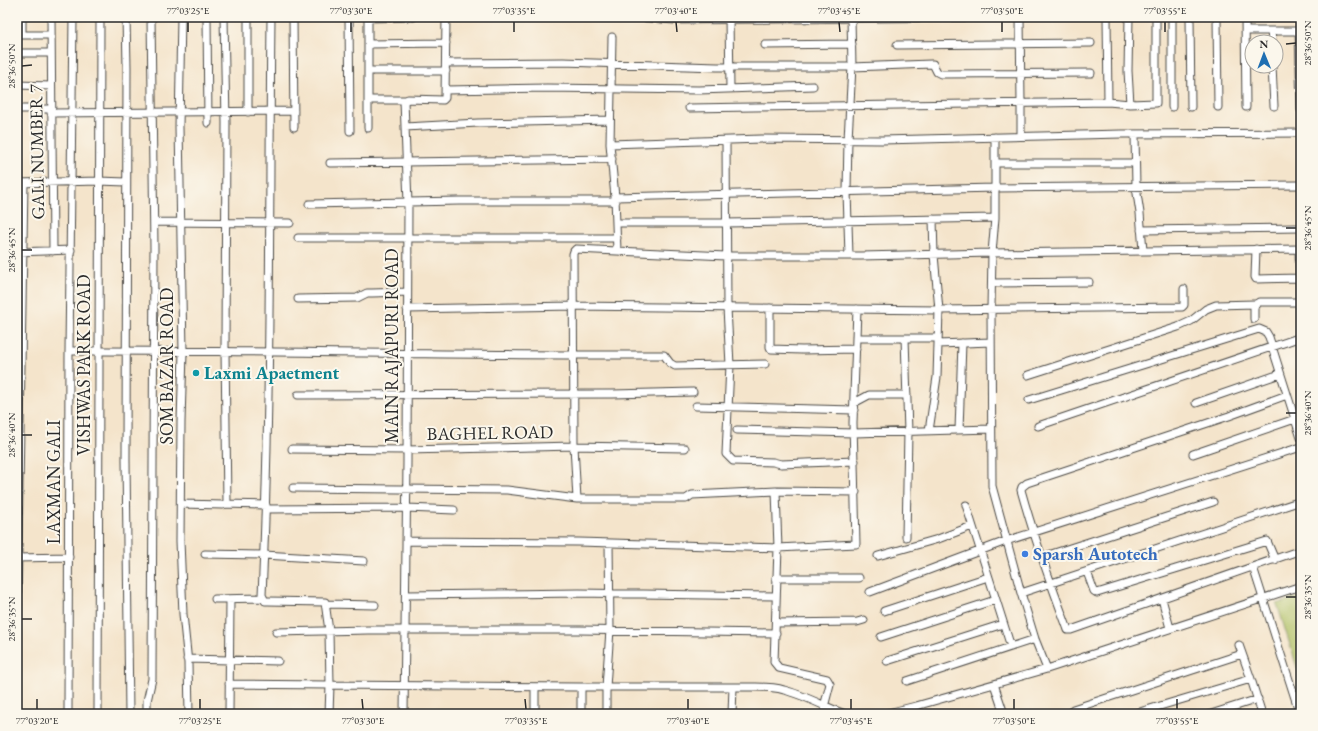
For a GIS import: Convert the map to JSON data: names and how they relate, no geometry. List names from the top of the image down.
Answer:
{
  "streets": {
    "street": [
      "GALI NUMBER 7",
      "MAIN RAJAPURI ROAD",
      "VISHWAS PARK ROAD",
      "SOM BAZAR ROAD",
      "BAGHEL ROAD",
      "LAXMAN GALI"
    ]
  },
  "crossings": [
    ["MAIN RAJAPURI ROAD", "BAGHEL ROAD"]
  ],
  "places": ["Laxmi Apaetment", "Sparsh Autotech"],
  "north": "top",
  "coordinates": [
    "77°03'25\"E",
    "77°03'30\"E",
    "77°03'35\"E",
    "77°03'40\"E",
    "77°03'45\"E",
    "77°03'50\"E",
    "77°03'55\"E",
    "28°36'50\"N",
    "28°36'45\"N",
    "28°36'40\"N",
    "28°36'35\"N",
    "77°03'20\"E"
  ]
}
